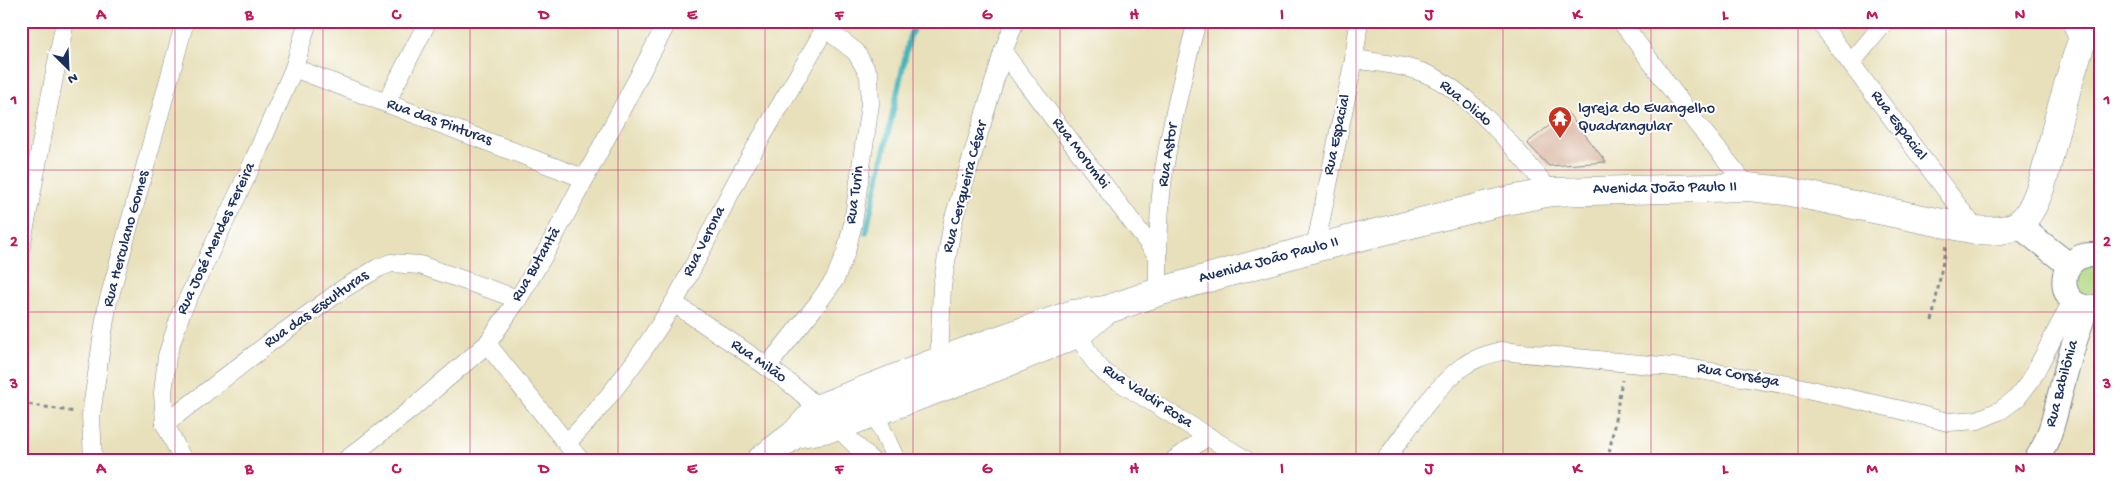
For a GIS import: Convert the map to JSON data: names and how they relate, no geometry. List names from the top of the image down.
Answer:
{
  "streets": {
    "main road": ["Avenida João Paulo II"],
    "street": [
      "Rua Olido",
      "Rua das Pinturas",
      "Rua Espacial",
      "Rua Morumbi",
      "Rua Astor",
      "Rua Cerqueira César",
      "Rua Turin",
      "Rua Herculano Gomes",
      "Rua José Mendes Fereira",
      "Rua Verona",
      "Rua Butantã",
      "Rua das Esculturas",
      "Rua Milão",
      "Rua Corséga",
      "Rua Babilônia",
      "Rua Valdir Rosa"
    ]
  },
  "crossings": [
    ["Rua Olido", "Rua Espacial"],
    ["Rua Olido", "Avenida João Paulo II"],
    ["Rua das Pinturas", "Rua José Mendes Fereira"],
    ["Rua das Pinturas", "Rua Butantã"],
    ["Rua Espacial", "Avenida João Paulo II"],
    ["Rua Morumbi", "Rua Astor"],
    ["Rua Morumbi", "Rua Cerqueira César"],
    ["Rua Astor", "Avenida João Paulo II"],
    ["Rua Cerqueira César", "Avenida João Paulo II"],
    ["Avenida João Paulo II", "Rua Milão"],
    ["Avenida João Paulo II", "Rua Valdir Rosa"],
    ["Rua Turin", "Rua Verona"],
    ["Rua Turin", "Rua Milão"],
    ["Rua José Mendes Fereira", "Rua das Esculturas"],
    ["Rua Verona", "Rua Milão"],
    ["Rua Butantã", "Rua das Esculturas"],
    ["Rua Corséga", "Rua Babilônia"]
  ],
  "places": {
    "temple": ["Igreja do Evangelho Quadrangular"]
  },
  "north": "bottom right",
  "grid": {
    "columns": [
      "A",
      "B",
      "C",
      "D",
      "E",
      "F",
      "G",
      "H",
      "I",
      "J",
      "K",
      "L",
      "M",
      "N"
    ],
    "rows": ["1", "2", "3"]
  }
}
